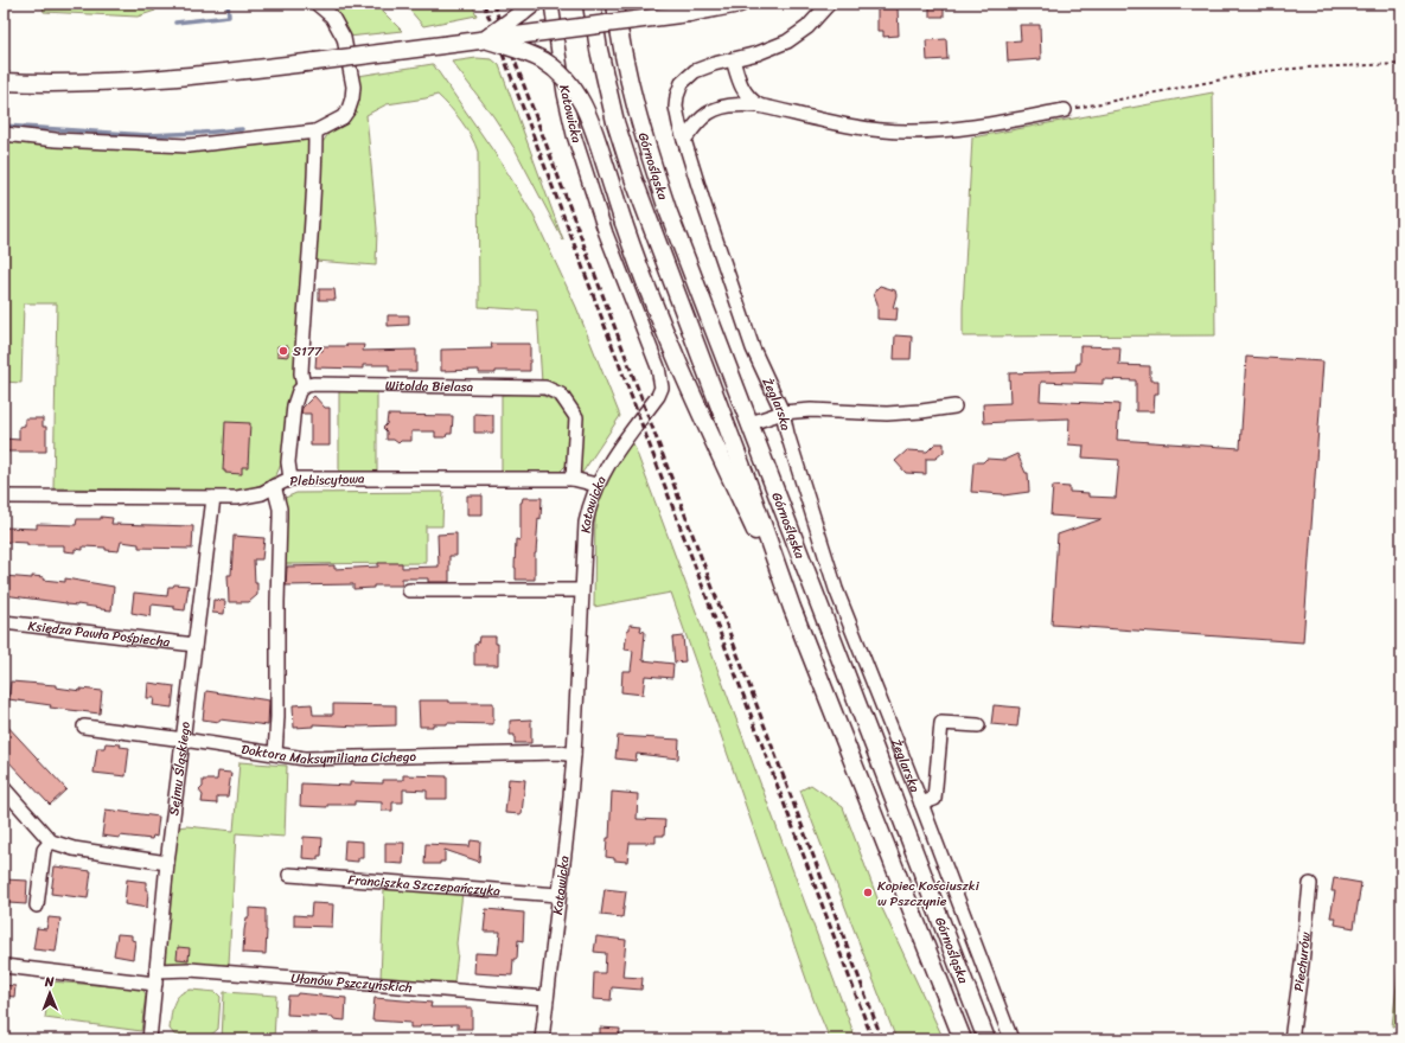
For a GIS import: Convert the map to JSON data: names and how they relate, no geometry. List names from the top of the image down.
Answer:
{
  "streets": {
    "main road": ["Górnośląska"],
    "street": [
      "Katowicka",
      "Witolda Bielasa",
      "Żeglarska",
      "Plebiscytowa",
      "Księdza Pawła Pośpiecha",
      "Doktora Maksymiliana Cichego",
      "Sejmu Śląskiego",
      "Franciszka Szczepańczyka",
      "Piechurów",
      "Ułanów Pszczyńskich"
    ]
  },
  "crossings": [
    ["Katowicka", "Plebiscytowa"],
    ["Katowicka", "Doktora Maksymiliana Cichego"],
    ["Katowicka", "Franciszka Szczepańczyka"],
    ["Katowicka", "Ułanów Pszczyńskich"],
    ["Witolda Bielasa", "Plebiscytowa"],
    ["Plebiscytowa", "Sejmu Śląskiego"],
    ["Księdza Pawła Pośpiecha", "Sejmu Śląskiego"],
    ["Doktora Maksymiliana Cichego", "Sejmu Śląskiego"],
    ["Sejmu Śląskiego", "Ułanów Pszczyńskich"]
  ],
  "places": ["S177", "Kopiec Kościuszki w Pszczynie"],
  "north": "top"
}
